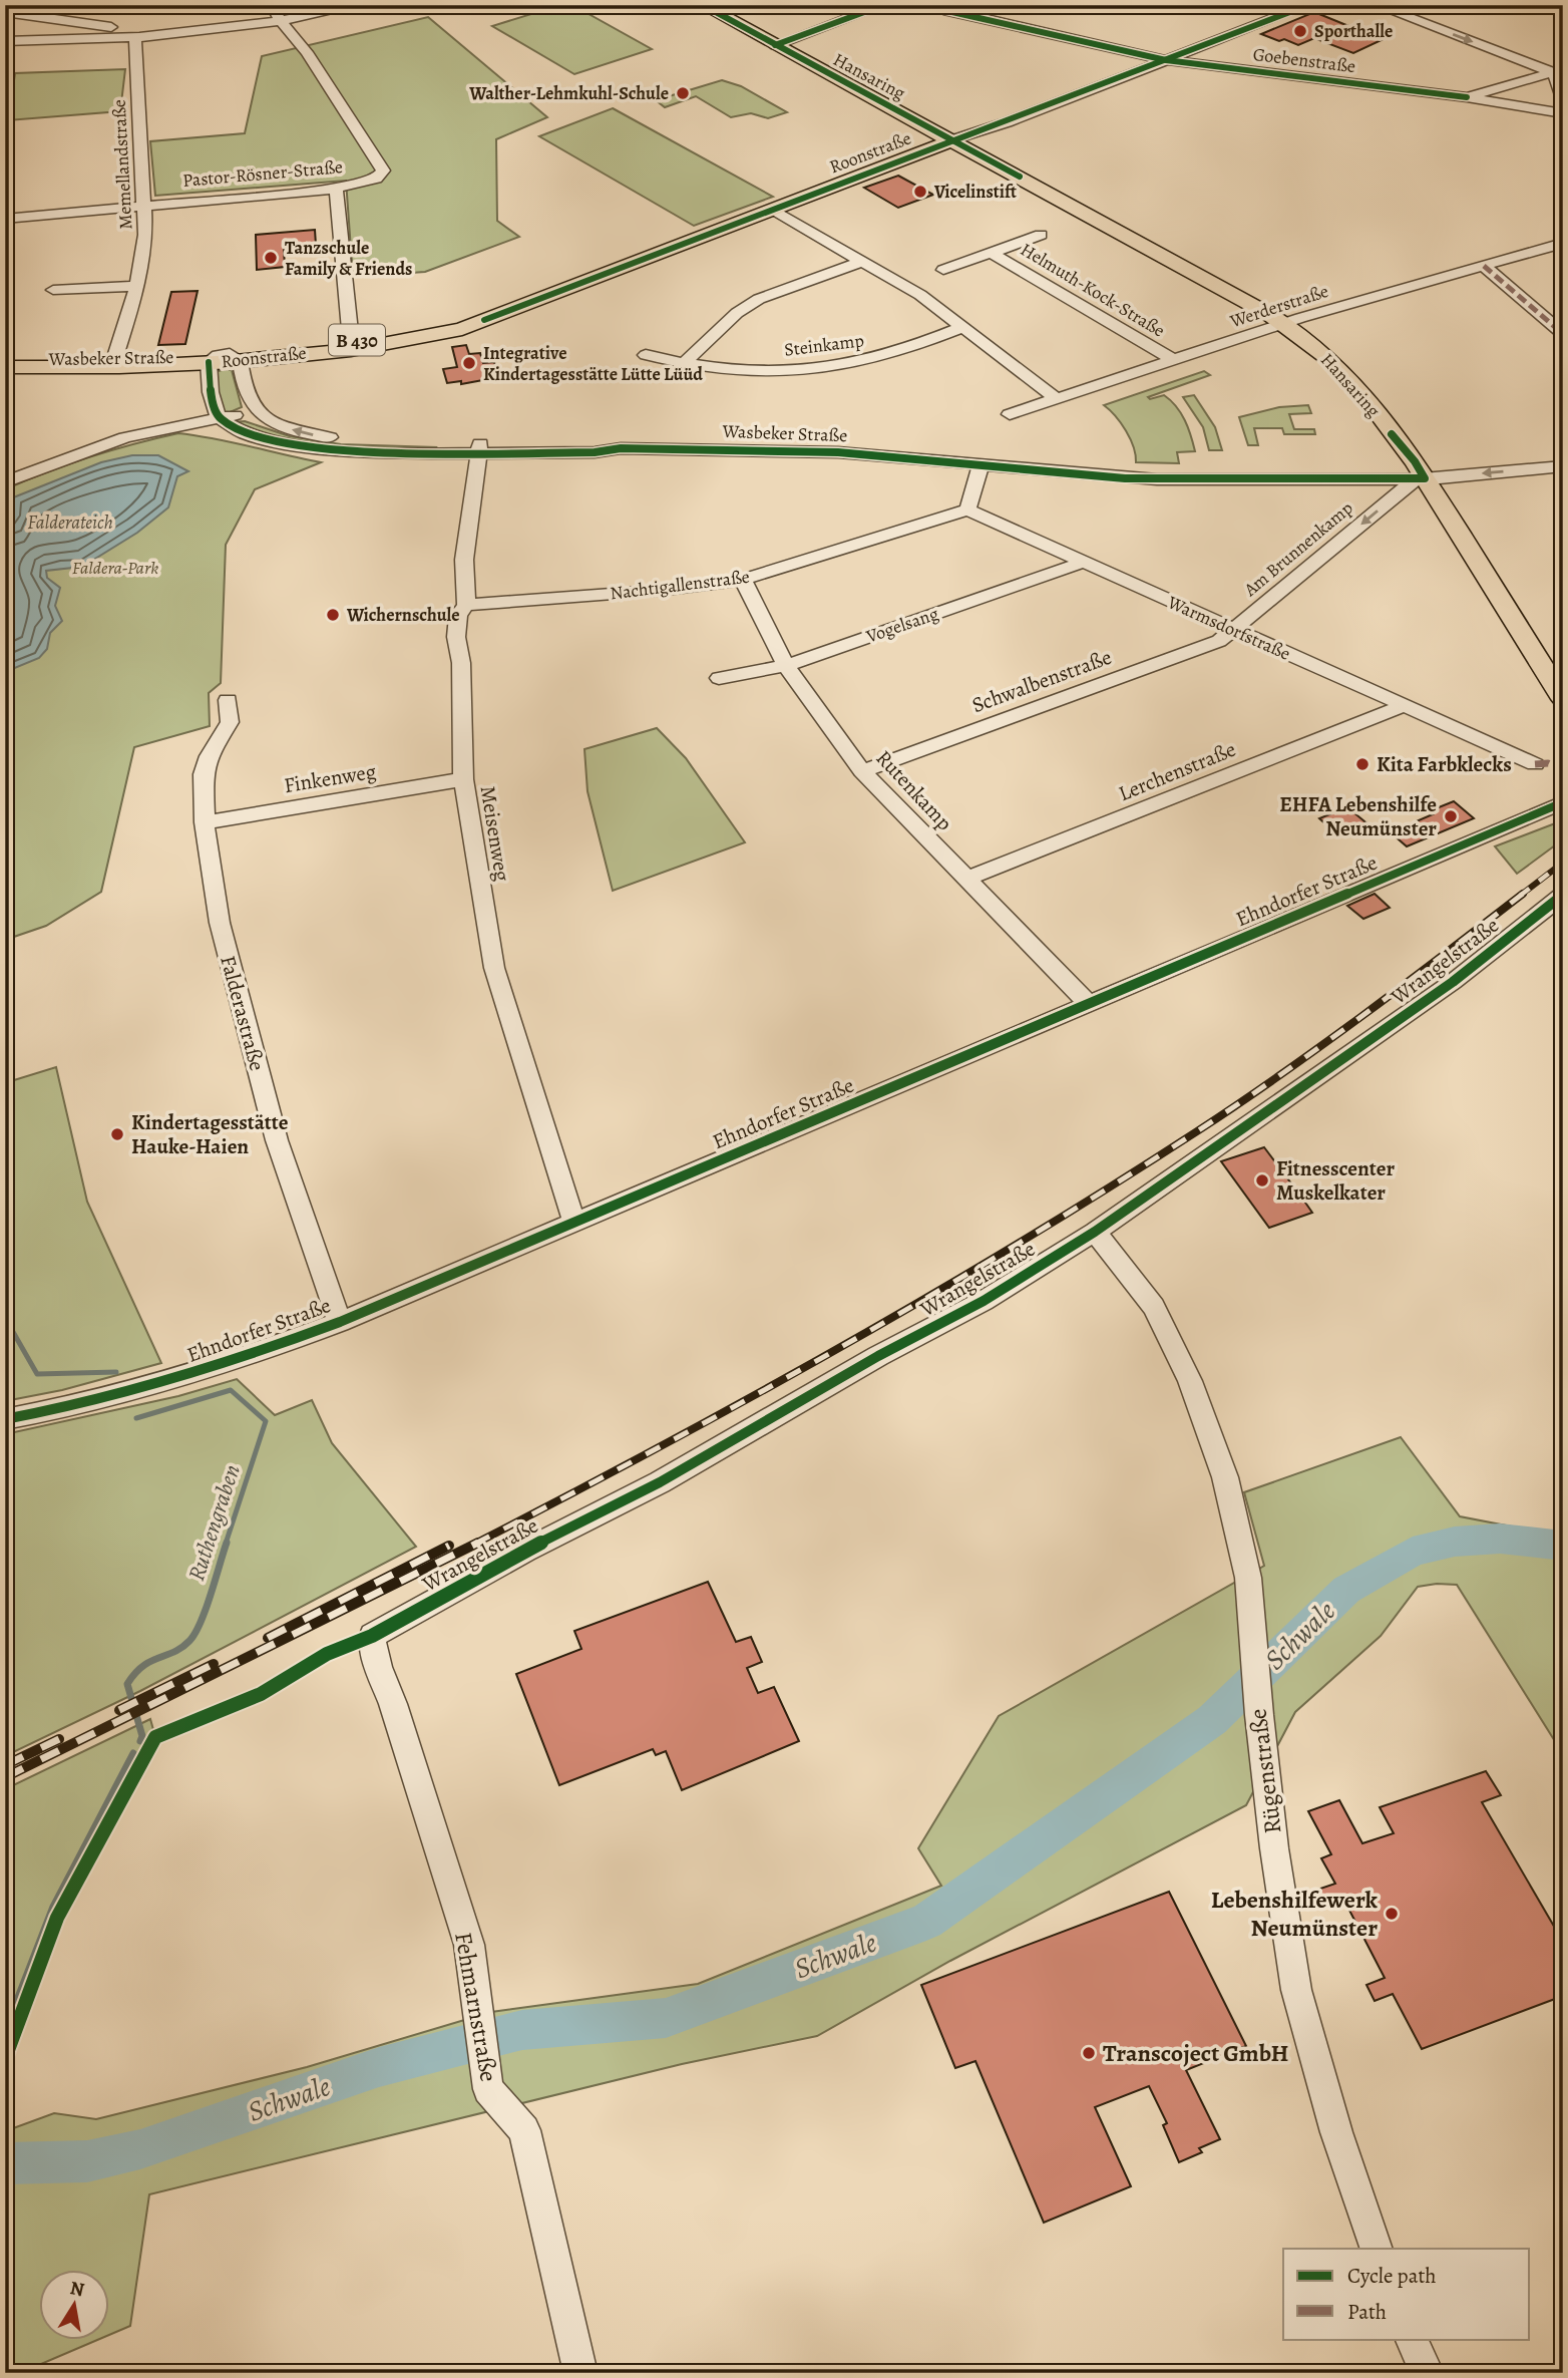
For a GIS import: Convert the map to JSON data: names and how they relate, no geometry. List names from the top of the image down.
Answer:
{
  "streets": {
    "main road": [
      "Hansaring",
      "Roonstraße",
      "B 430",
      "Wasbeker Straße"
    ],
    "street": [
      "Goebenstraße",
      "Memellandstraße",
      "Pastor-Rösner-Straße",
      "Helmuth-Kock-Straße",
      "Werderstraße",
      "Steinkamp",
      "Am Brunnenkamp",
      "Nachtigallenstraße",
      "Vogelsang",
      "Warmsdorfstraße",
      "Schwalbenstraße",
      "Lerchenstraße",
      "Finkenweg",
      "Rutenkamp",
      "Meisenweg",
      "Ehndorfer Straße",
      "Wrangelstraße",
      "Falderastraße",
      "Rügenstraße",
      "Fehmarnstraße"
    ]
  },
  "crossings": [
    ["Goebenstraße", "Roonstraße"],
    ["Hansaring", "Roonstraße"],
    ["Hansaring", "Werderstraße"],
    ["Hansaring", "Wasbeker Straße"],
    ["Hansaring", "Am Brunnenkamp"],
    ["Roonstraße", "Wasbeker Straße"],
    ["Memellandstraße", "Pastor-Rösner-Straße"],
    ["Memellandstraße", "Wasbeker Straße"],
    ["Helmuth-Kock-Straße", "Werderstraße"],
    ["Wasbeker Straße", "Am Brunnenkamp"],
    ["Wasbeker Straße", "Meisenweg"],
    ["Am Brunnenkamp", "Warmsdorfstraße"],
    ["Am Brunnenkamp", "Schwalbenstraße"],
    ["Nachtigallenstraße", "Warmsdorfstraße"],
    ["Nachtigallenstraße", "Rutenkamp"],
    ["Nachtigallenstraße", "Meisenweg"],
    ["Vogelsang", "Warmsdorfstraße"],
    ["Vogelsang", "Rutenkamp"],
    ["Warmsdorfstraße", "Schwalbenstraße"],
    ["Warmsdorfstraße", "Lerchenstraße"],
    ["Schwalbenstraße", "Rutenkamp"],
    ["Lerchenstraße", "Rutenkamp"],
    ["Finkenweg", "Meisenweg"],
    ["Finkenweg", "Falderastraße"],
    ["Rutenkamp", "Ehndorfer Straße"],
    ["Meisenweg", "Ehndorfer Straße"],
    ["Ehndorfer Straße", "Falderastraße"],
    ["Wrangelstraße", "Rügenstraße"],
    ["Wrangelstraße", "Fehmarnstraße"]
  ],
  "one_way": ["Am Brunnenkamp"],
  "water": ["Falderateich", "Ruthengraben", "Schwale"],
  "parks": ["Faldera-Park"],
  "places": [
    "Sporthalle",
    "Walther-Lehmkuhl-Schule",
    "Vicelinstift",
    "Tanzschule Family & Friends",
    "Integrative Kindertagesstätte Lütte Lüüd",
    "Wichernschule",
    "Kita Farbklecks",
    "EHFA Lebenshilfe Neumünster",
    "Kindertagesstätte Hauke-Haien",
    "Fitnesscenter Muskelkater",
    "Lebenshilfewerk Neumünster",
    "Transcoject GmbH"
  ],
  "legend": ["Cycle path", "Path"],
  "north": "top"
}
